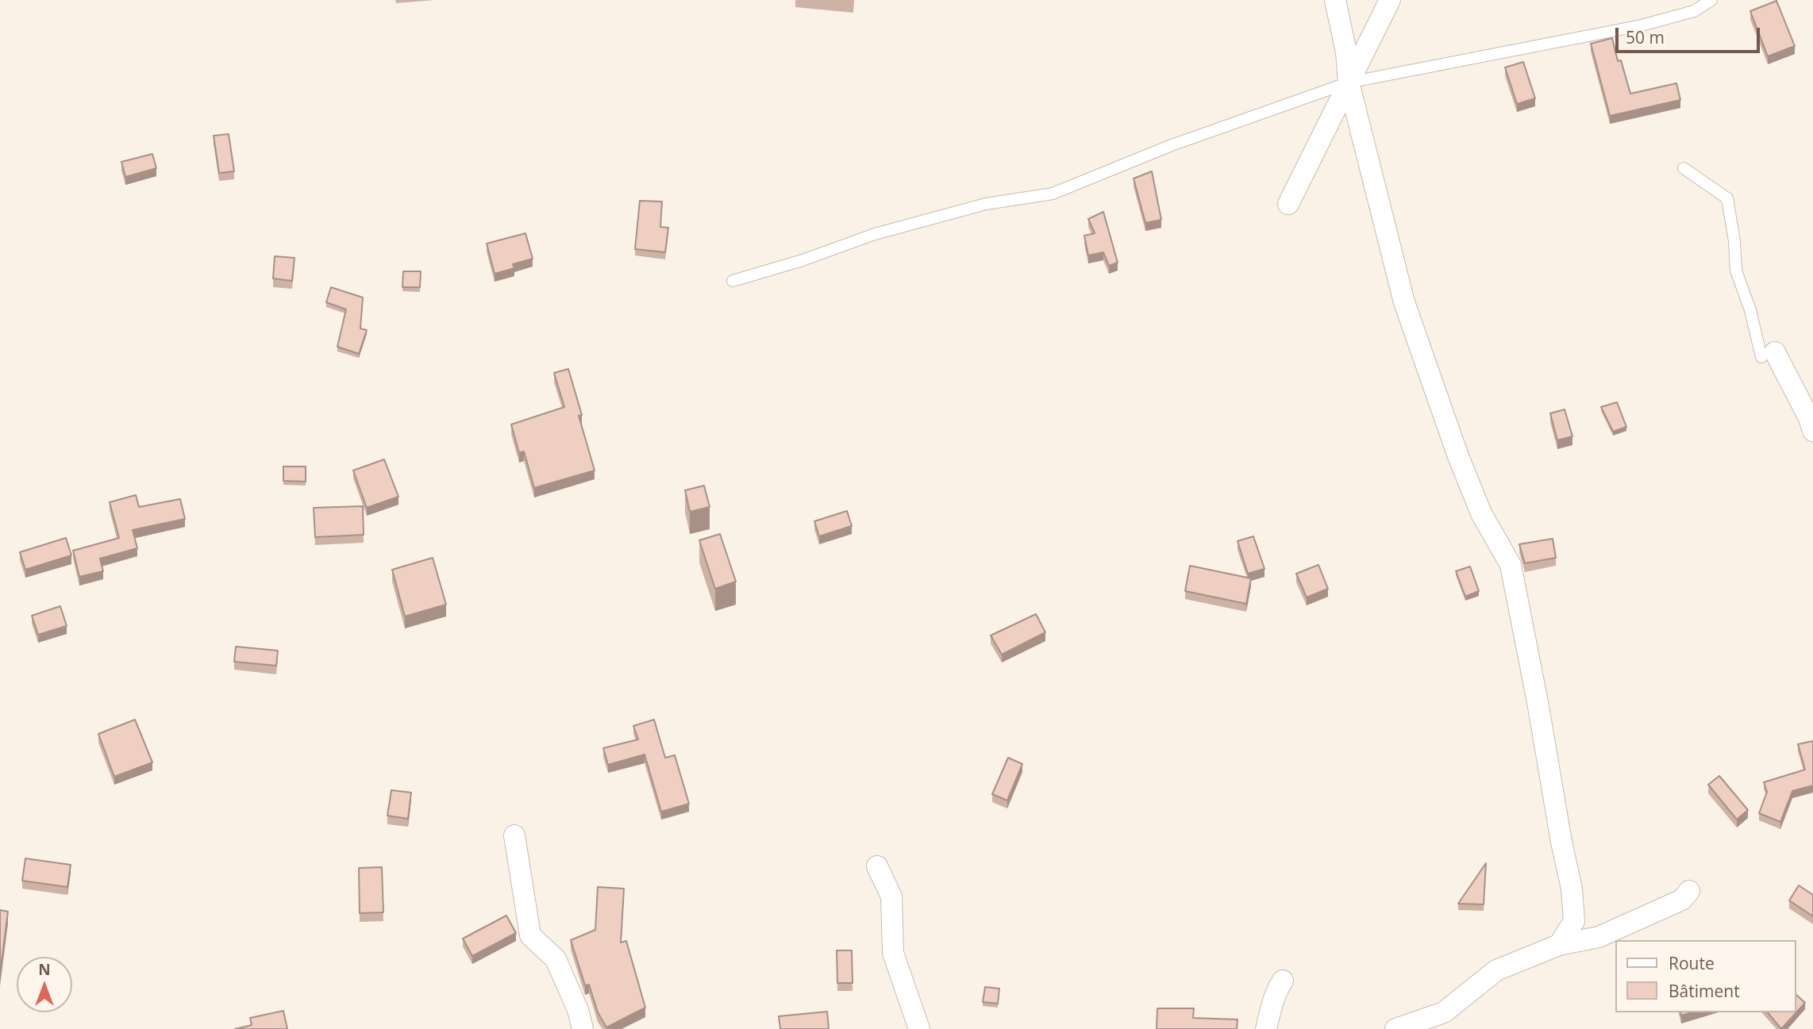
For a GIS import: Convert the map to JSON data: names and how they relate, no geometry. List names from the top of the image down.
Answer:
{
  "legend": ["Route", "Bâtiment"],
  "scale_bar": "50 m",
  "north": "top"
}
